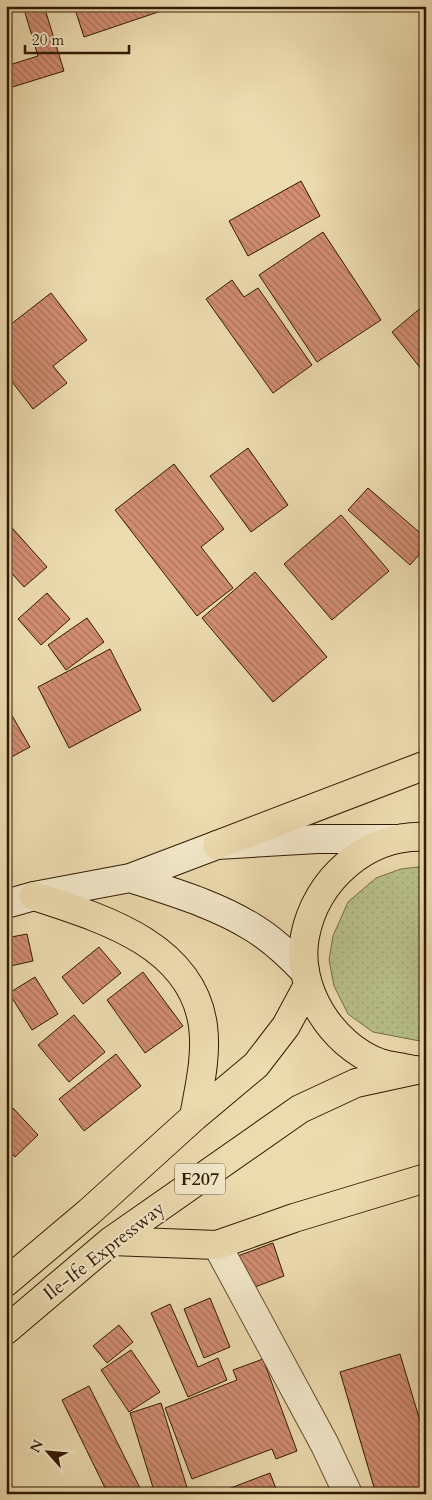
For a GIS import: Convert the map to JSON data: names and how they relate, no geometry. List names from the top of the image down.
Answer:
{
  "streets": {
    "main road": ["F207", "Ile-Ife Expressway"]
  },
  "crossings": [
    ["F207", "Ile-Ife Expressway"]
  ],
  "scale_bar": "20 m",
  "north": "top left"
}
